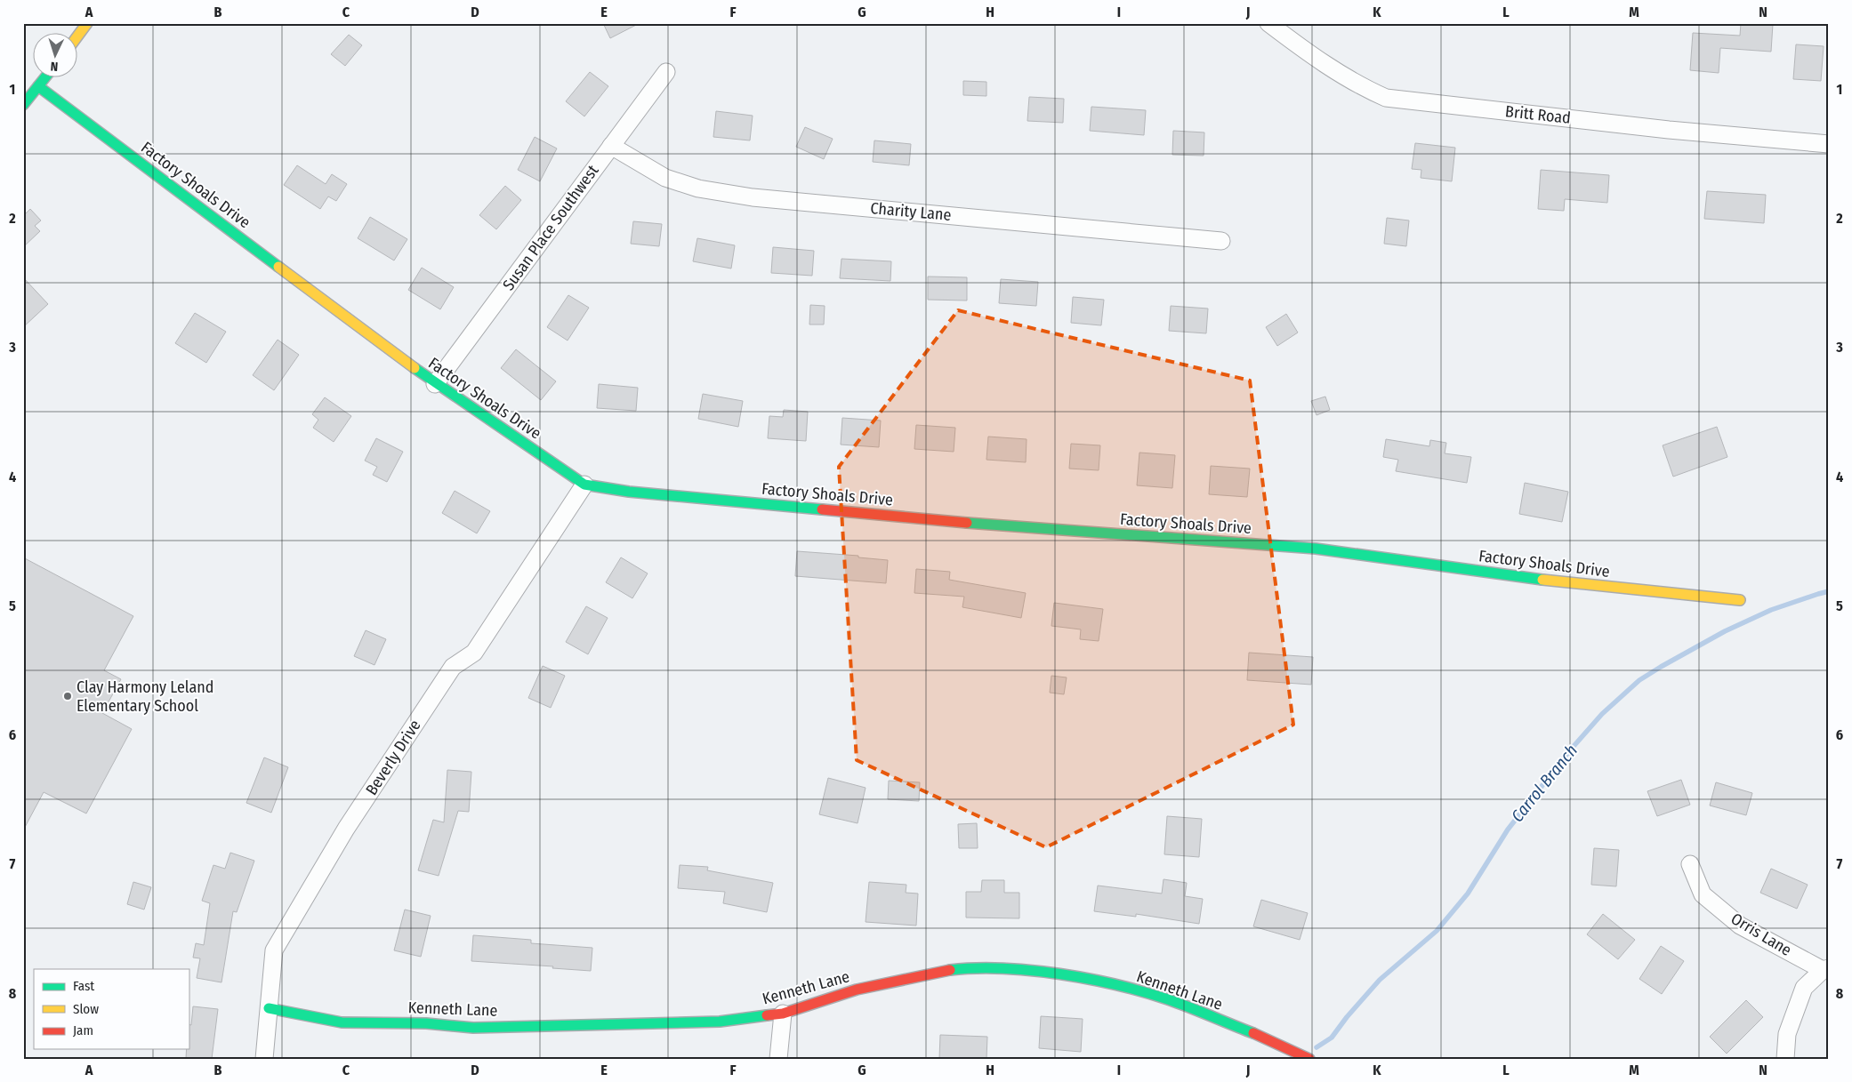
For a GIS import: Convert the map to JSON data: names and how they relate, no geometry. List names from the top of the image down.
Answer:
{
  "streets": {
    "street": [
      "Britt Road",
      "Factory Shoals Drive",
      "Charity Lane",
      "Susan Place Southwest",
      "Beverly Drive",
      "Orris Lane",
      "Kenneth Lane"
    ]
  },
  "crossings": [
    ["Factory Shoals Drive", "Susan Place Southwest"],
    ["Factory Shoals Drive", "Beverly Drive"],
    ["Charity Lane", "Susan Place Southwest"],
    ["Beverly Drive", "Kenneth Lane"]
  ],
  "water": ["Carrol Branch"],
  "places": ["Clay Harmony Leland Elementary School"],
  "legend": ["Fast", "Slow", "Jam"],
  "north": "bottom",
  "grid": {
    "columns": [
      "A",
      "B",
      "C",
      "D",
      "E",
      "F",
      "G",
      "H",
      "I",
      "J",
      "K",
      "L",
      "M",
      "N"
    ],
    "rows": [
      "1",
      "2",
      "3",
      "4",
      "5",
      "6",
      "7",
      "8"
    ]
  }
}
